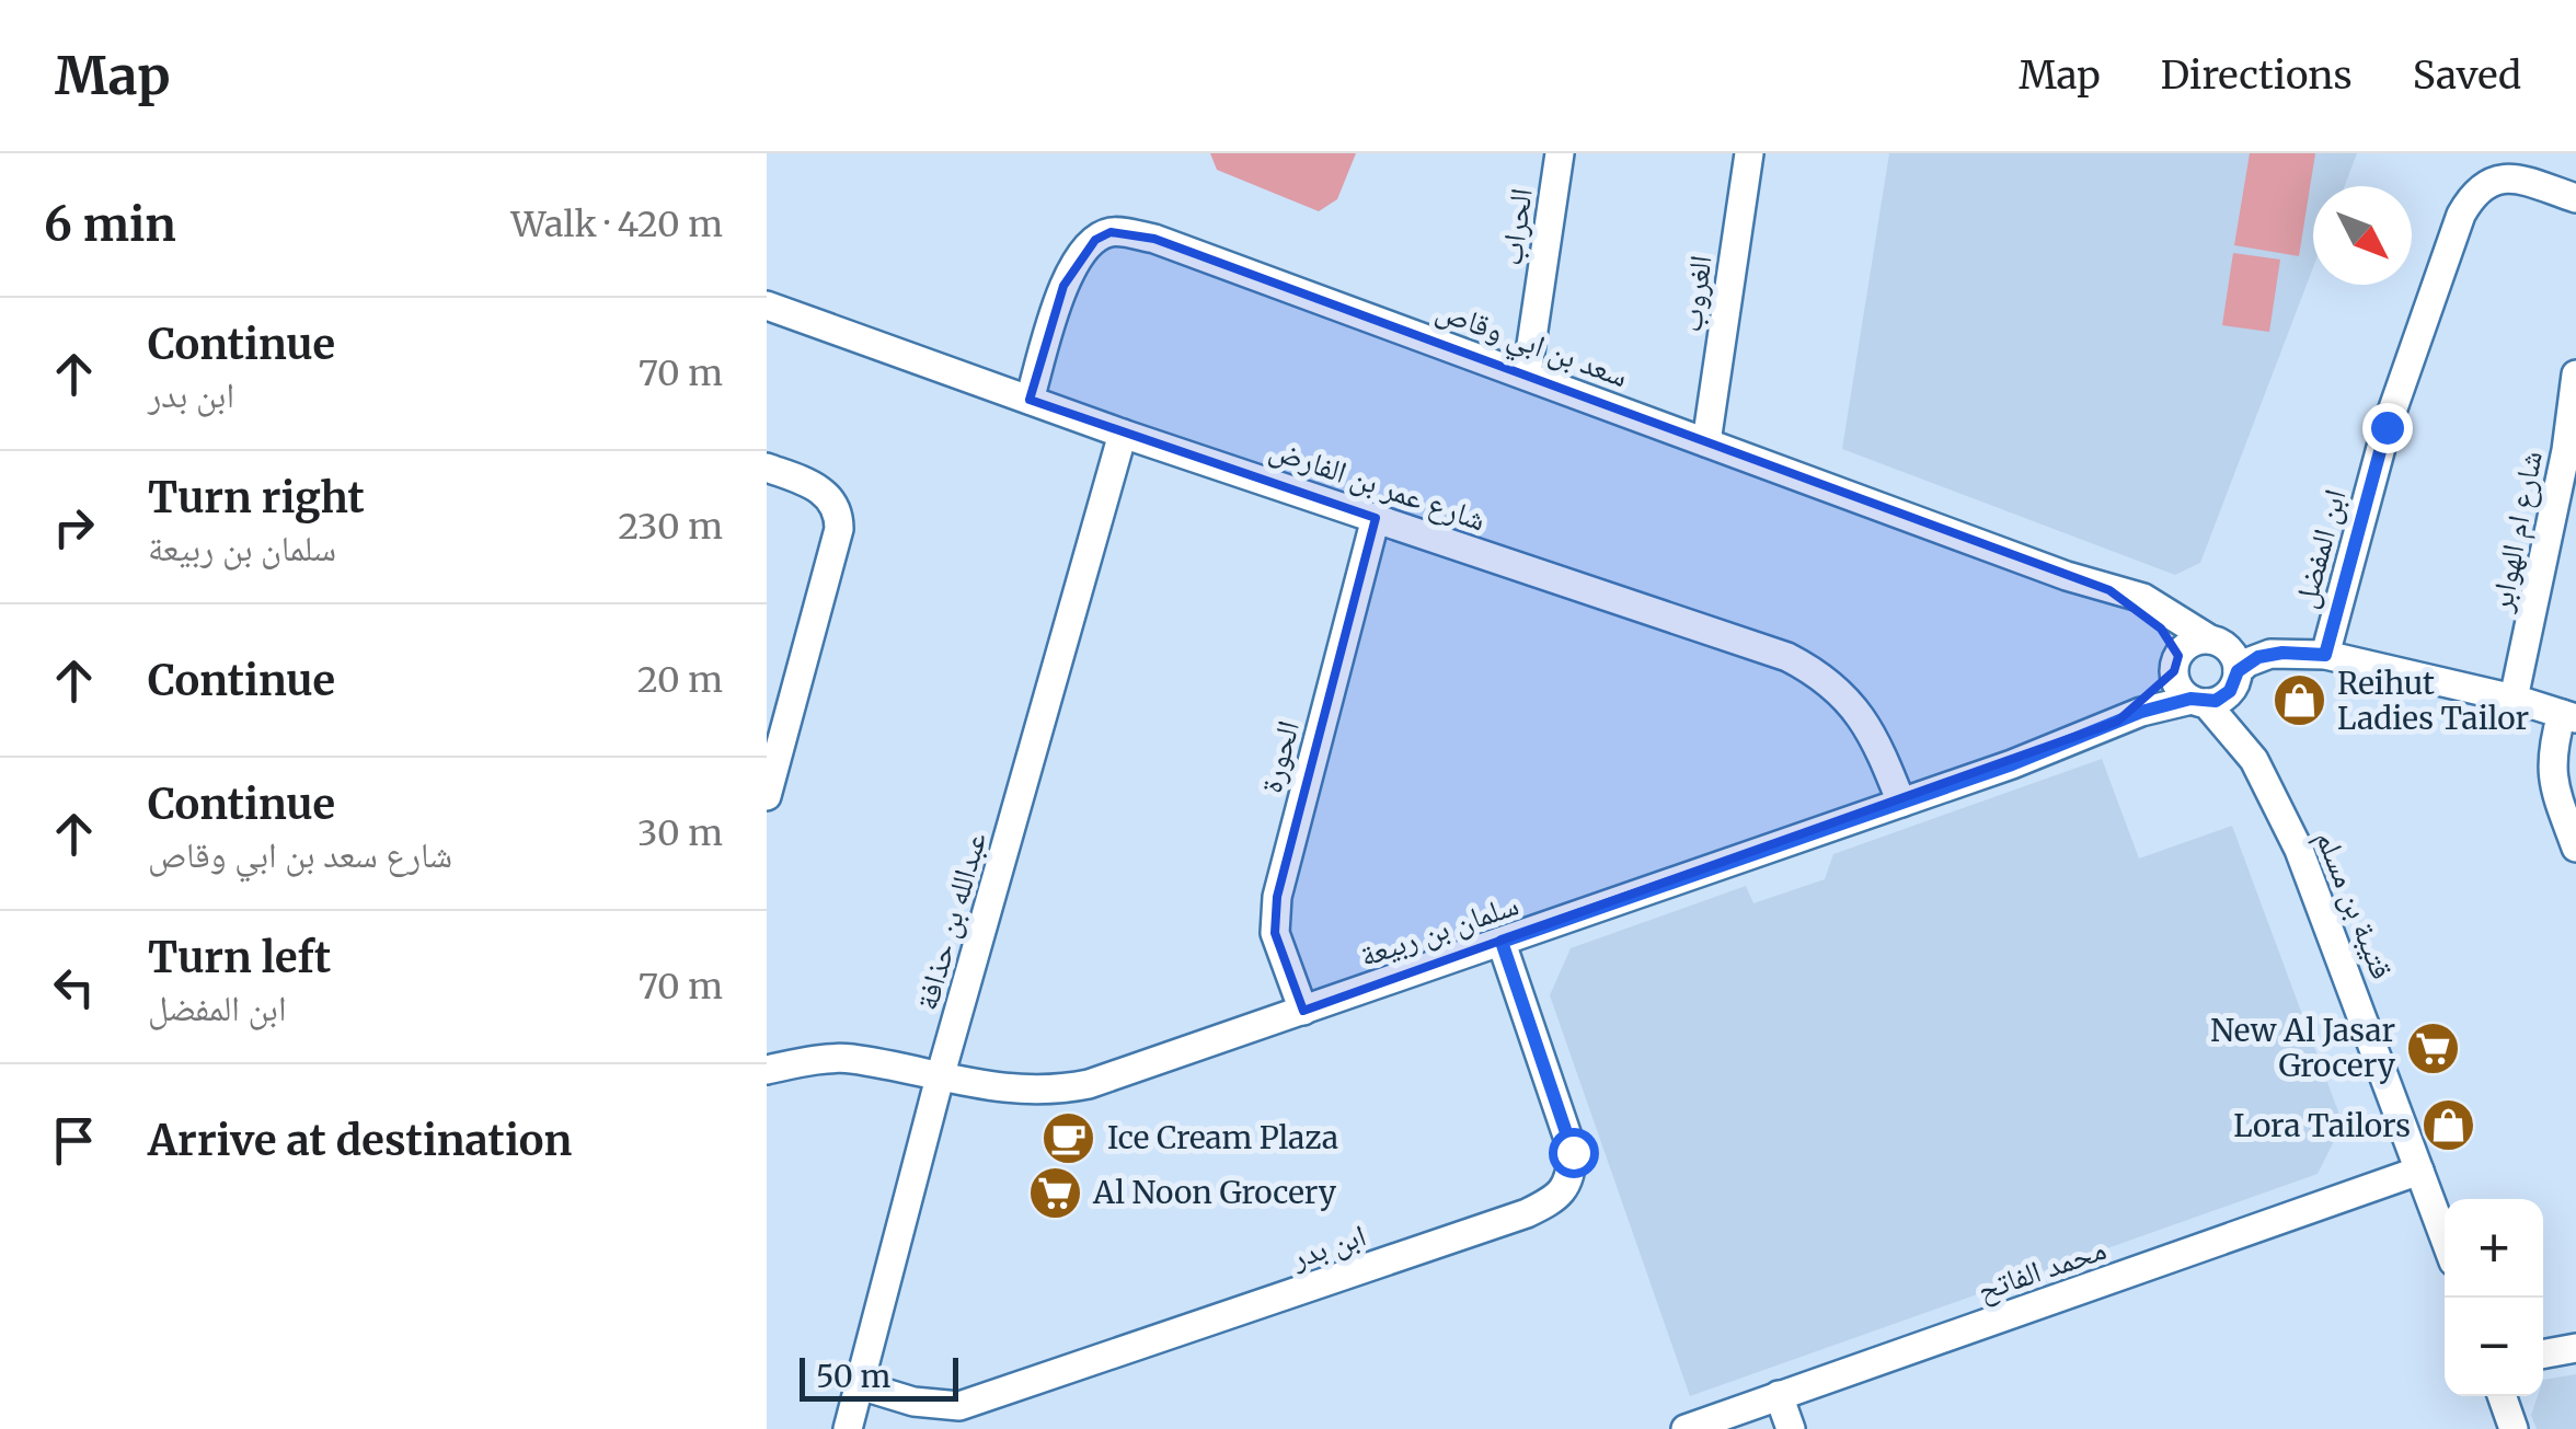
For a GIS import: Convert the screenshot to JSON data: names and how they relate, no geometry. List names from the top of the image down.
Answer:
{
  "streets": {
    "street": [
      "الحراب",
      "الغروب",
      "سعد بن ابي وقاص",
      "شارع عمر بن الفارض",
      "شارع ام الهوابر",
      "ابن المفضل",
      "الحورة",
      "قتيبة بن مسلم",
      "عبدالله بن حذافة",
      "سلمان بن ربيعة",
      "ابن بدر",
      "محمد الفاتح"
    ]
  },
  "crossings": [
    ["الحراب", "سعد بن ابي وقاص"],
    ["الغروب", "سعد بن ابي وقاص"],
    ["سعد بن ابي وقاص", "شارع عمر بن الفارض"],
    ["شارع عمر بن الفارض", "الحورة"],
    ["شارع عمر بن الفارض", "عبدالله بن حذافة"],
    ["شارع عمر بن الفارض", "سلمان بن ربيعة"],
    ["الحورة", "سلمان بن ربيعة"],
    ["قتيبة بن مسلم", "سلمان بن ربيعة"],
    ["قتيبة بن مسلم", "محمد الفاتح"],
    ["عبدالله بن حذافة", "سلمان بن ربيعة"],
    ["عبدالله بن حذافة", "ابن بدر"],
    ["سلمان بن ربيعة", "ابن بدر"]
  ],
  "places": {
    "shop": ["Reihut Ladies Tailor", "Lora Tailors"],
    "supermarket": ["New Al Jasar Grocery", "Al Noon Grocery"],
    "cafe": ["Ice Cream Plaza"]
  },
  "scale_bar": "50 m",
  "north": "bottom right",
  "page": {
    "header": "Map",
    "nav": ["Map", "Directions", "Saved"],
    "heading": ["6 min", "Walk · 420 m"],
    "list": [
      ["Continue", "ابن بدر", "70 m"],
      ["Turn right", "سلمان بن ربيعة", "230 m"],
      ["Continue", "20 m"],
      ["Continue", "شارع سعد بن ابي وقاص", "30 m"],
      ["Turn left", "ابن المفضل", "70 m"],
      "Arrive at destination"
    ],
    "map_buttons": ["+", "−"],
    "scale": "50 m"
  }
}
